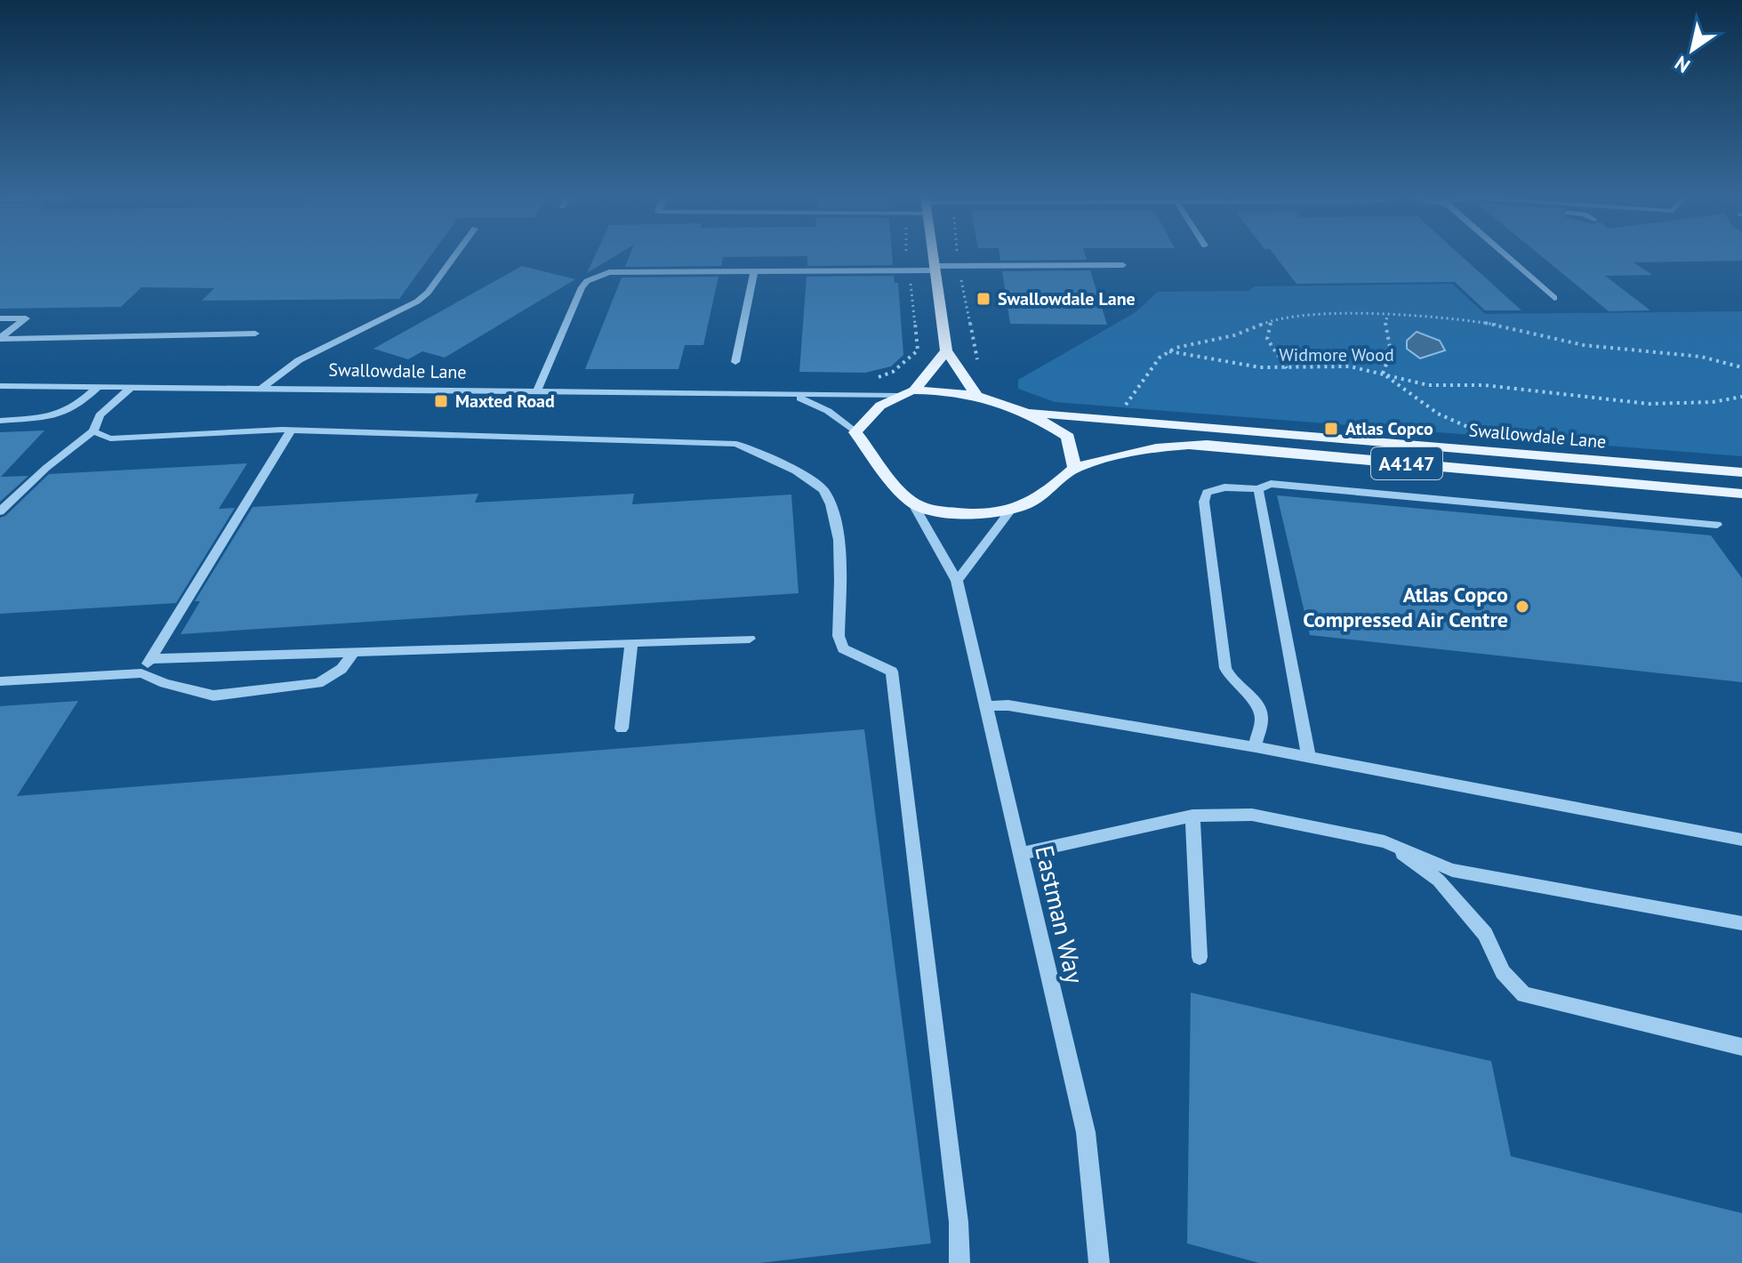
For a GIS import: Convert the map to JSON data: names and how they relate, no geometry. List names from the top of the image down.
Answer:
{
  "streets": {
    "main road": ["Swallowdale Lane", "A4147"],
    "street": ["Eastman Way"]
  },
  "parks": ["Widmore Wood"],
  "places": {
    "transit": ["Swallowdale Lane", "Maxted Road", "Atlas Copco"],
    "other": ["Atlas Copco Compressed Air Centre"]
  },
  "north": "bottom left"
}
